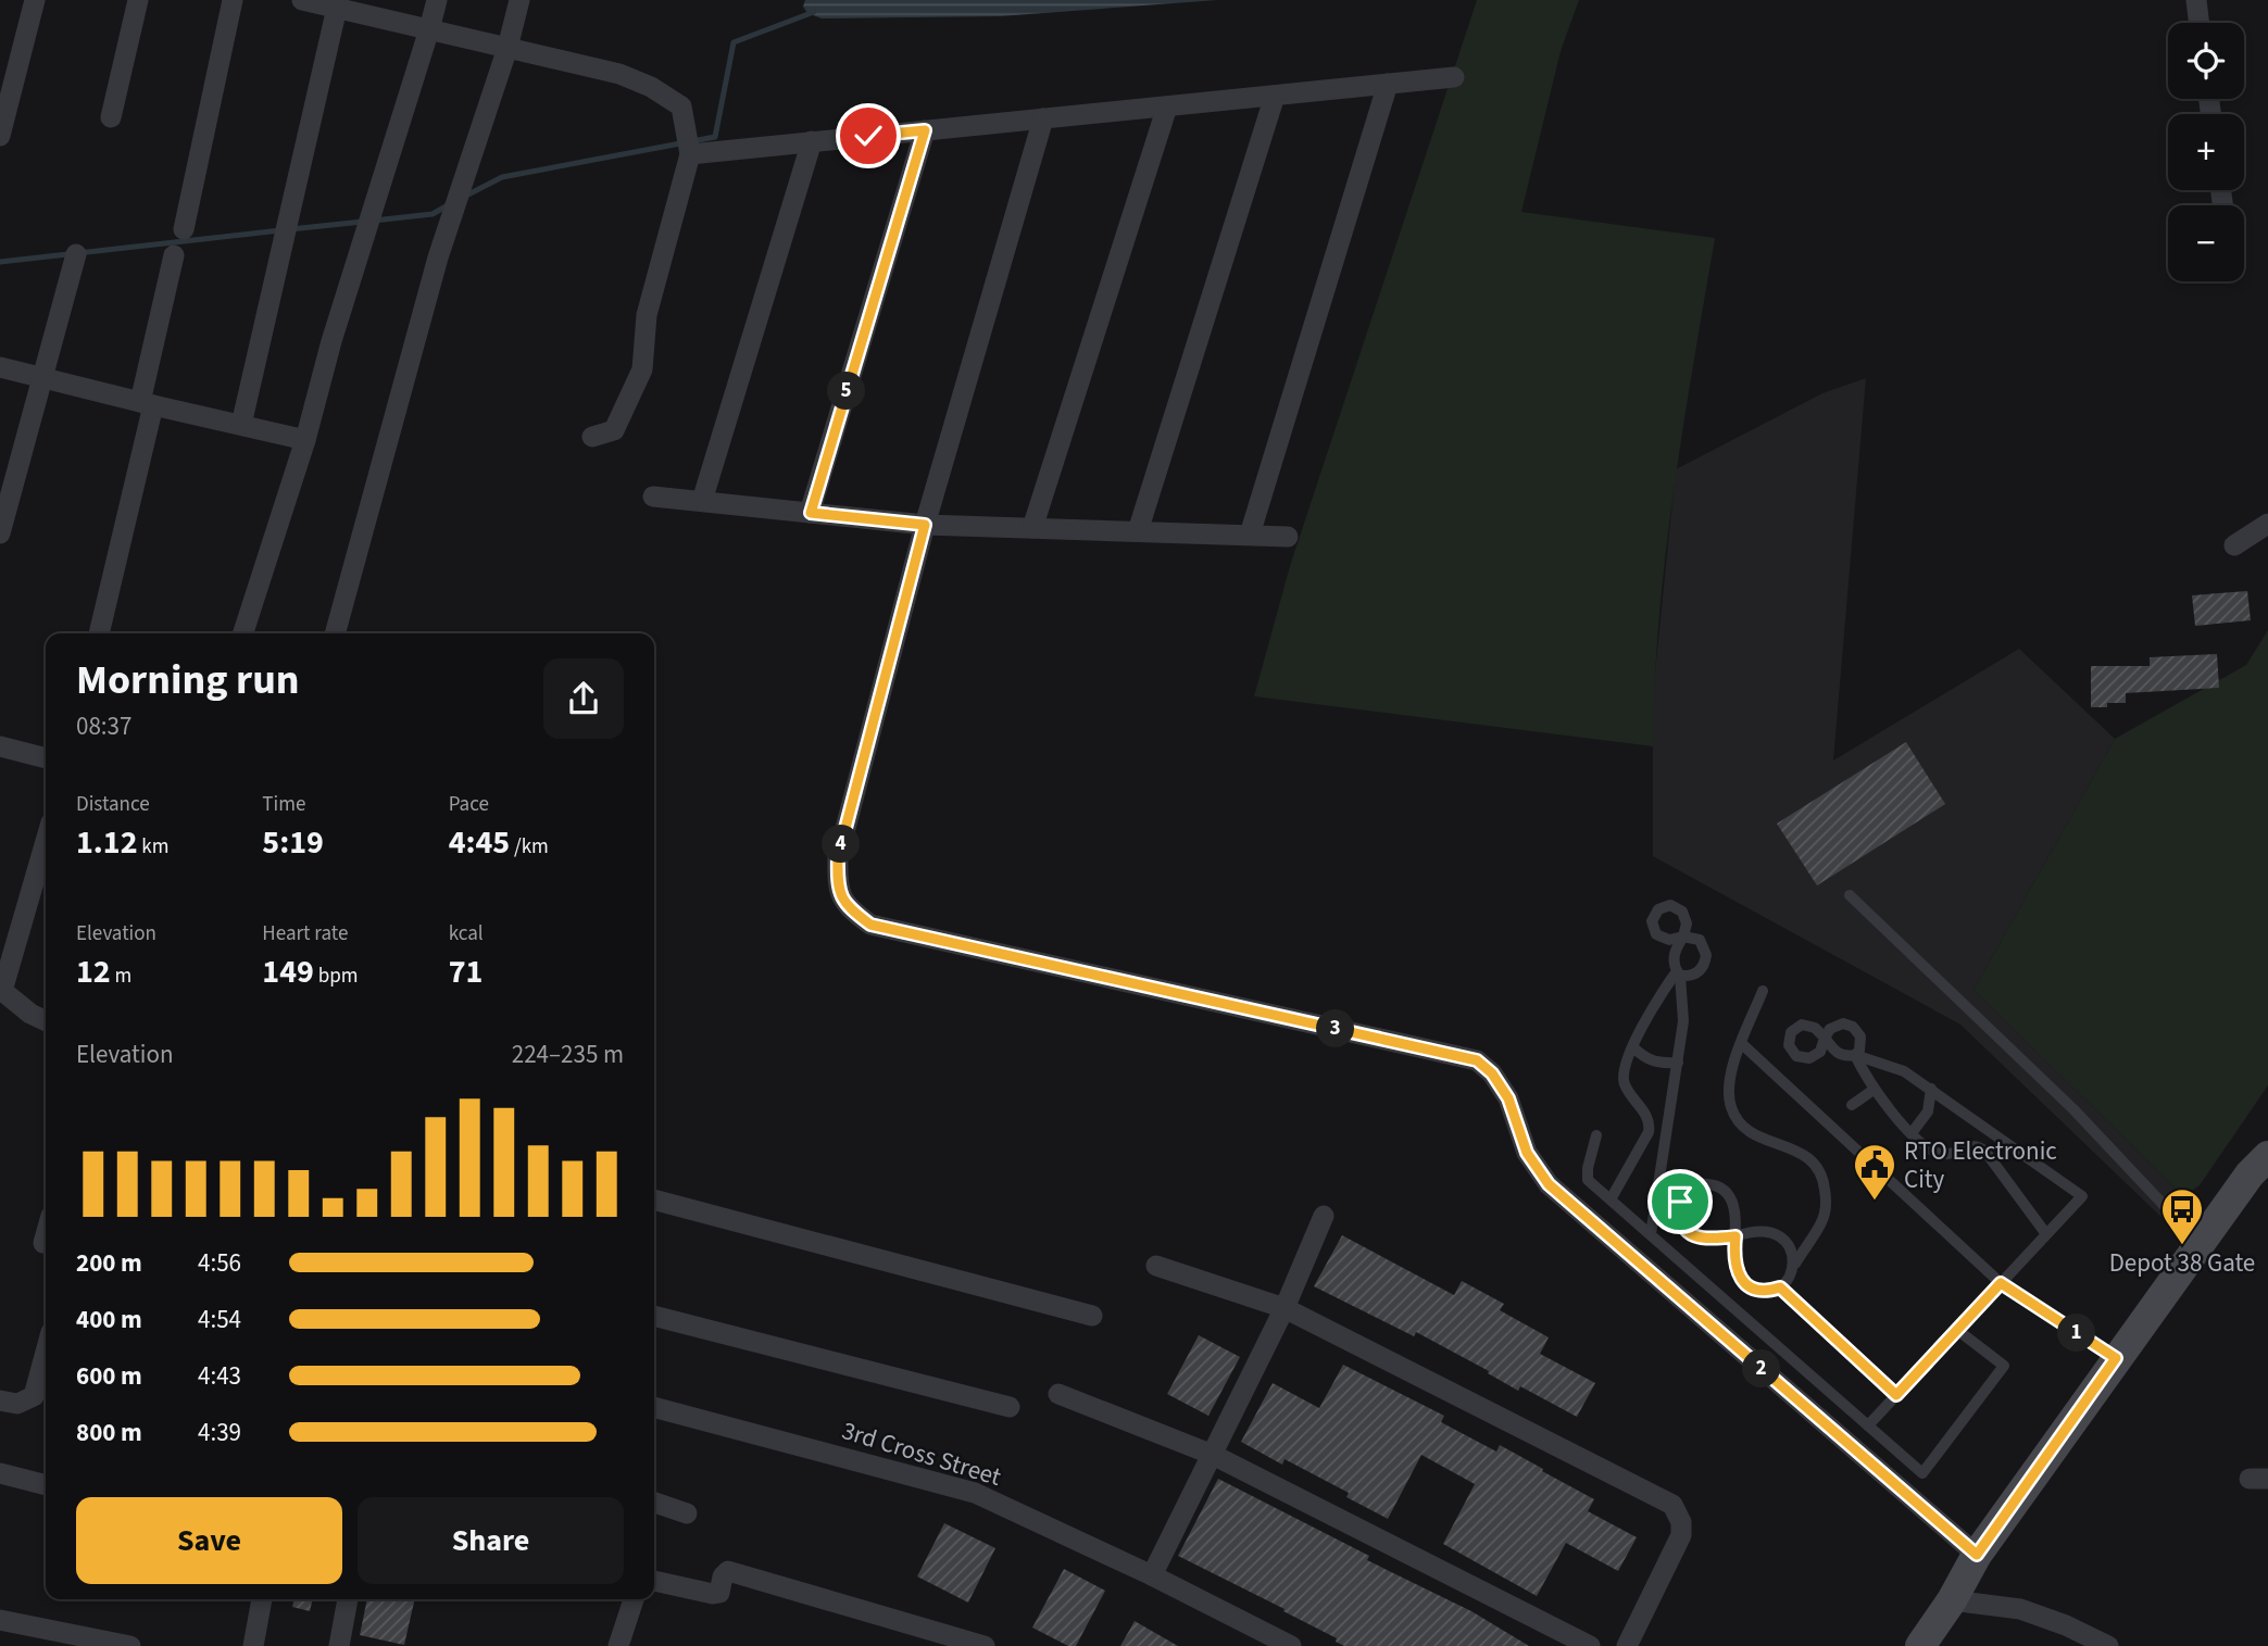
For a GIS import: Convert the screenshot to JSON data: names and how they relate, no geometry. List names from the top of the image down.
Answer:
{
  "streets": {
    "street": ["3rd Cross Street"]
  },
  "places": {
    "public building": ["RTO Electronic City"],
    "bus stop": ["Depot 38 Gate"]
  },
  "page": {
    "map_buttons": ["+", "−"],
    "pins": [
      "5",
      "4",
      "3",
      "1",
      "2"
    ],
    "heading": ["Morning run", "08:37"],
    "stats": [
      ["Distance", "1.12 km"],
      ["Time", "5:19"],
      ["Pace", "4:45 /km"],
      ["Elevation", "12 m"],
      ["Heart rate", "149 bpm"],
      ["kcal", "71"]
    ],
    "chart": ["Elevation", "224–235 m"],
    "list": [
      {
        "name": "200 m",
        "note": "4:56"
      },
      {
        "name": "400 m",
        "note": "4:54"
      },
      {
        "name": "600 m",
        "note": "4:43"
      },
      {
        "name": "800 m",
        "note": "4:39"
      }
    ],
    "buttons": ["Save", "Share"]
  }
}
